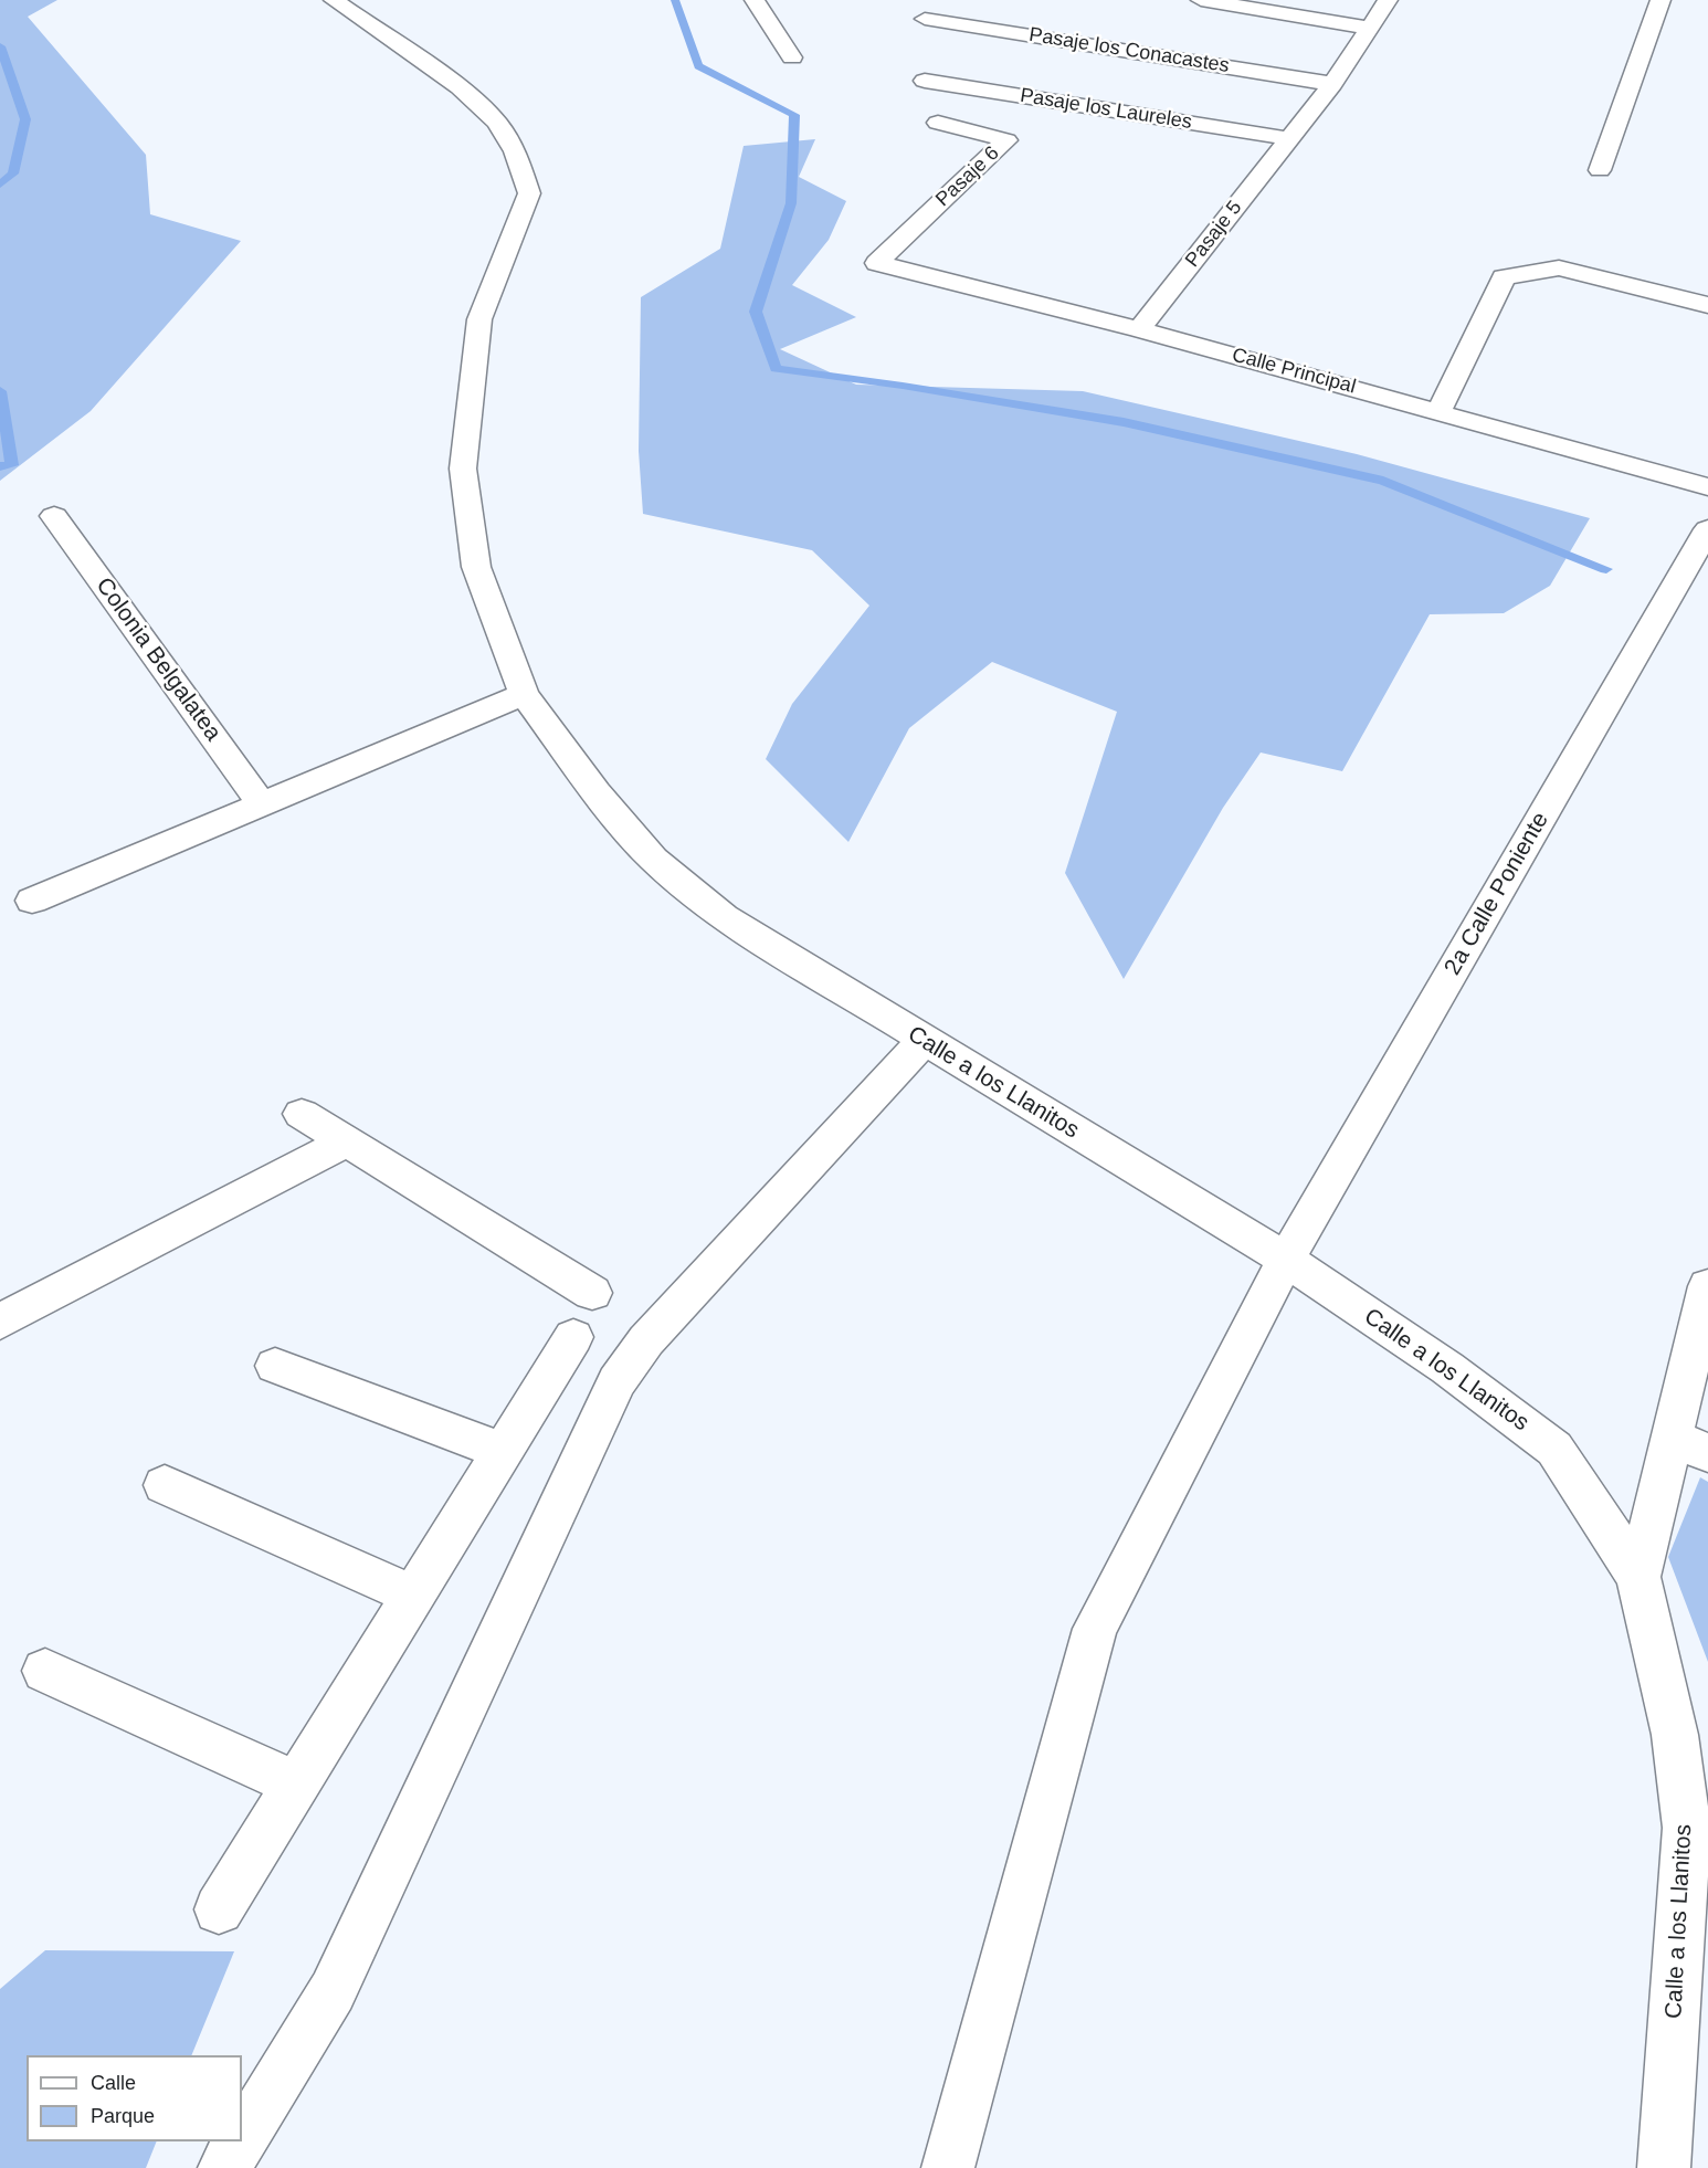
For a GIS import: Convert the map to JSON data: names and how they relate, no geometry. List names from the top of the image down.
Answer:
{
  "streets": {
    "street": [
      "Pasaje los Conacastes",
      "Pasaje los Laureles",
      "Pasaje 6",
      "Pasaje 5",
      "Calle Principal",
      "Colonia Belgalatea",
      "2a Calle Poniente",
      "Calle a los Llanitos"
    ]
  },
  "crossings": [
    ["Pasaje los Conacastes", "Pasaje 5"],
    ["Pasaje los Laureles", "Pasaje 5"],
    ["Pasaje 6", "Calle Principal"],
    ["Pasaje 5", "Calle Principal"],
    ["2a Calle Poniente", "Calle a los Llanitos"]
  ],
  "legend": ["Calle", "Parque"]
}
